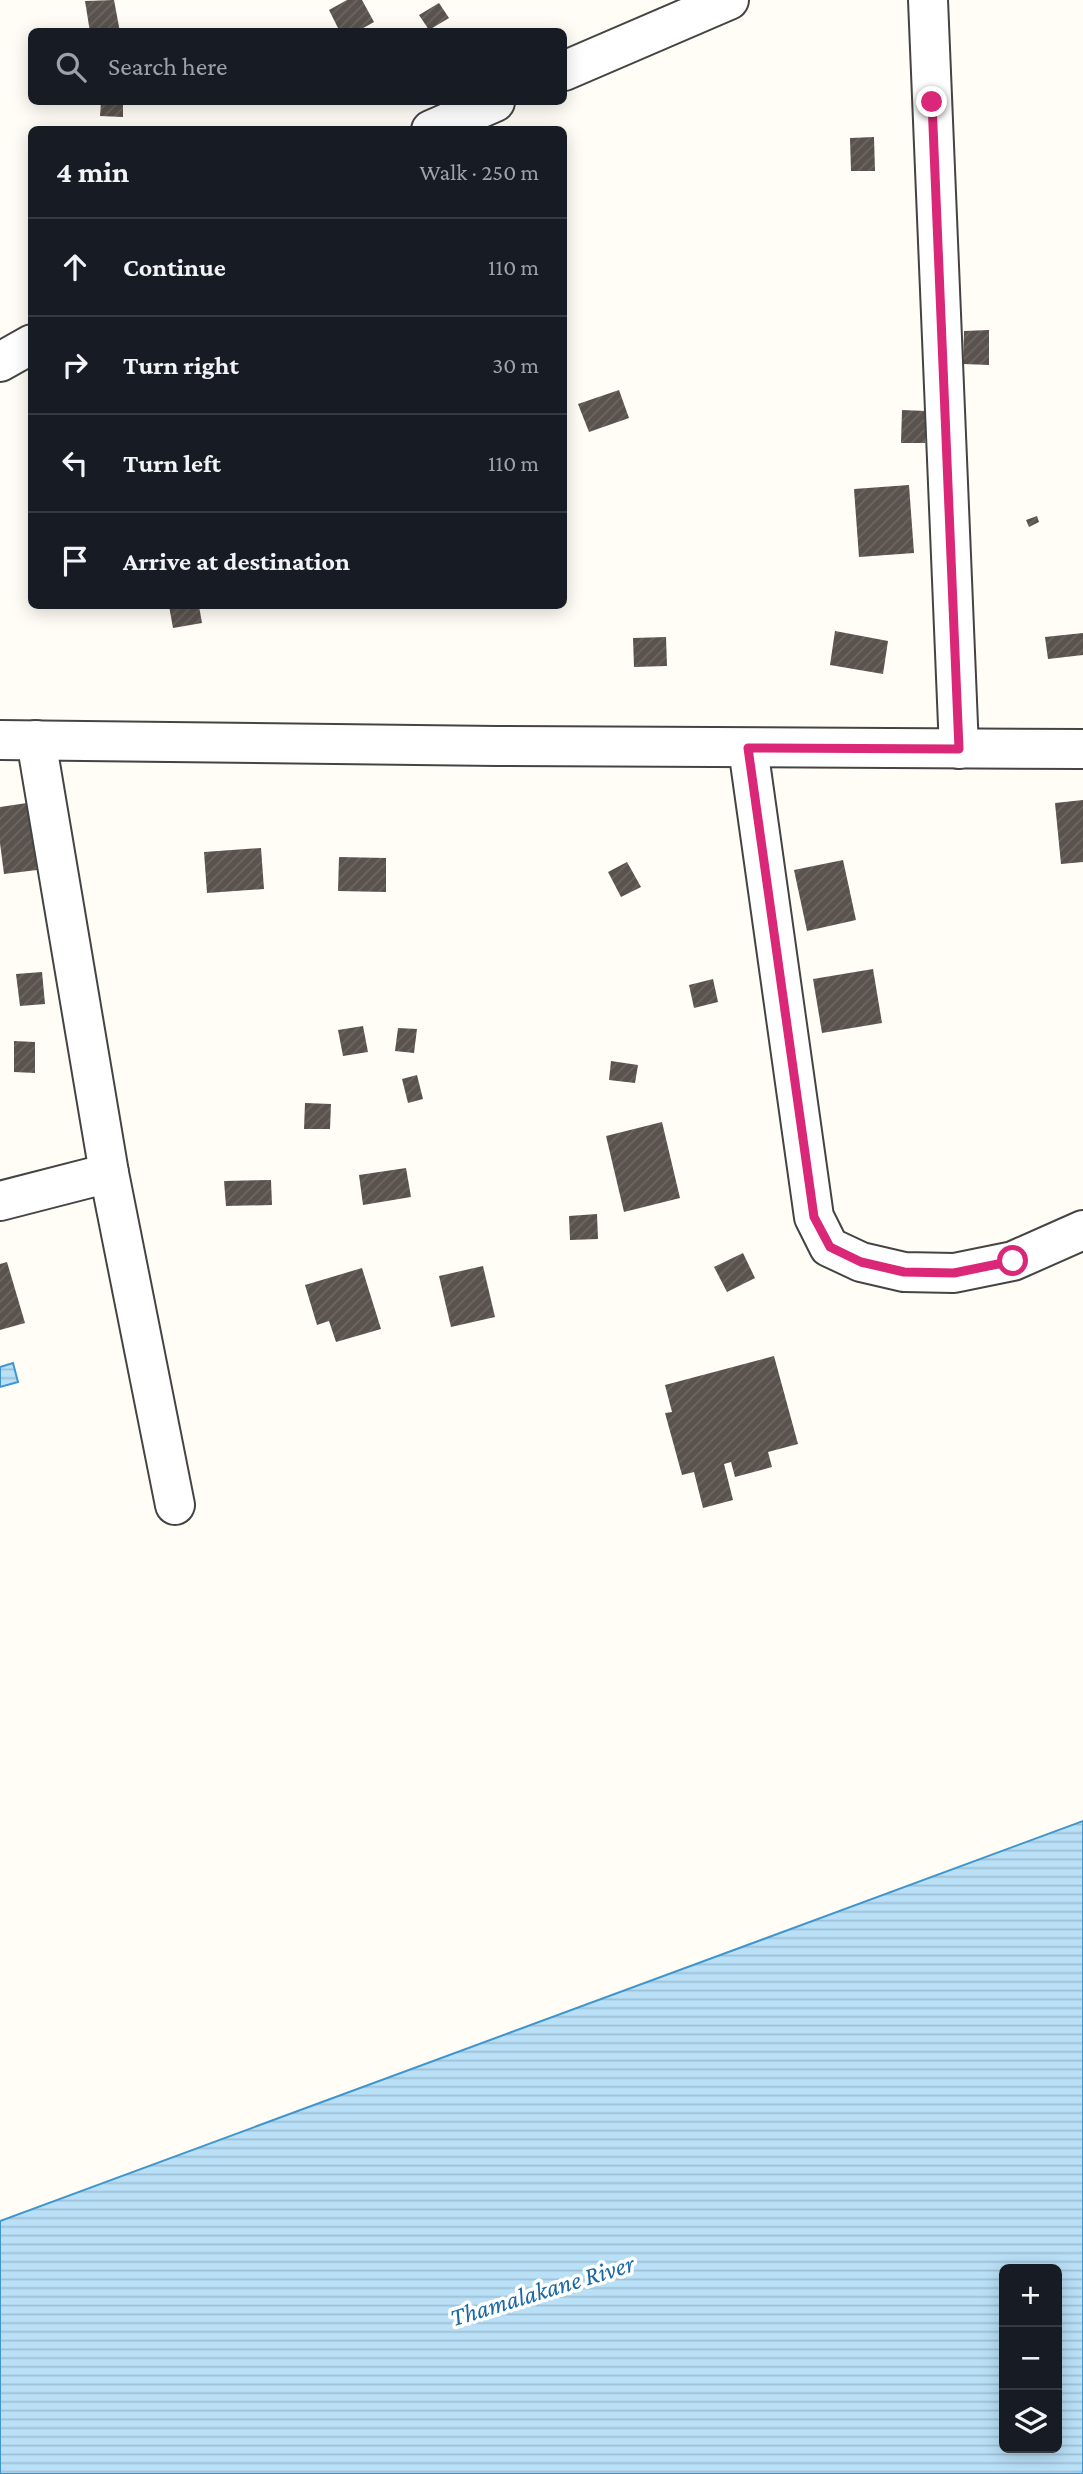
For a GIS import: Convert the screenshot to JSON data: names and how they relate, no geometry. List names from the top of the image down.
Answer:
{
  "water": ["Thamalakane River"],
  "page": {
    "search": "Search here",
    "heading": ["4 min", "Walk · 250 m"],
    "list": [
      ["Continue", "110 m"],
      ["Turn right", "30 m"],
      ["Turn left", "110 m"],
      "Arrive at destination"
    ],
    "map_buttons": ["+", "−"]
  }
}
